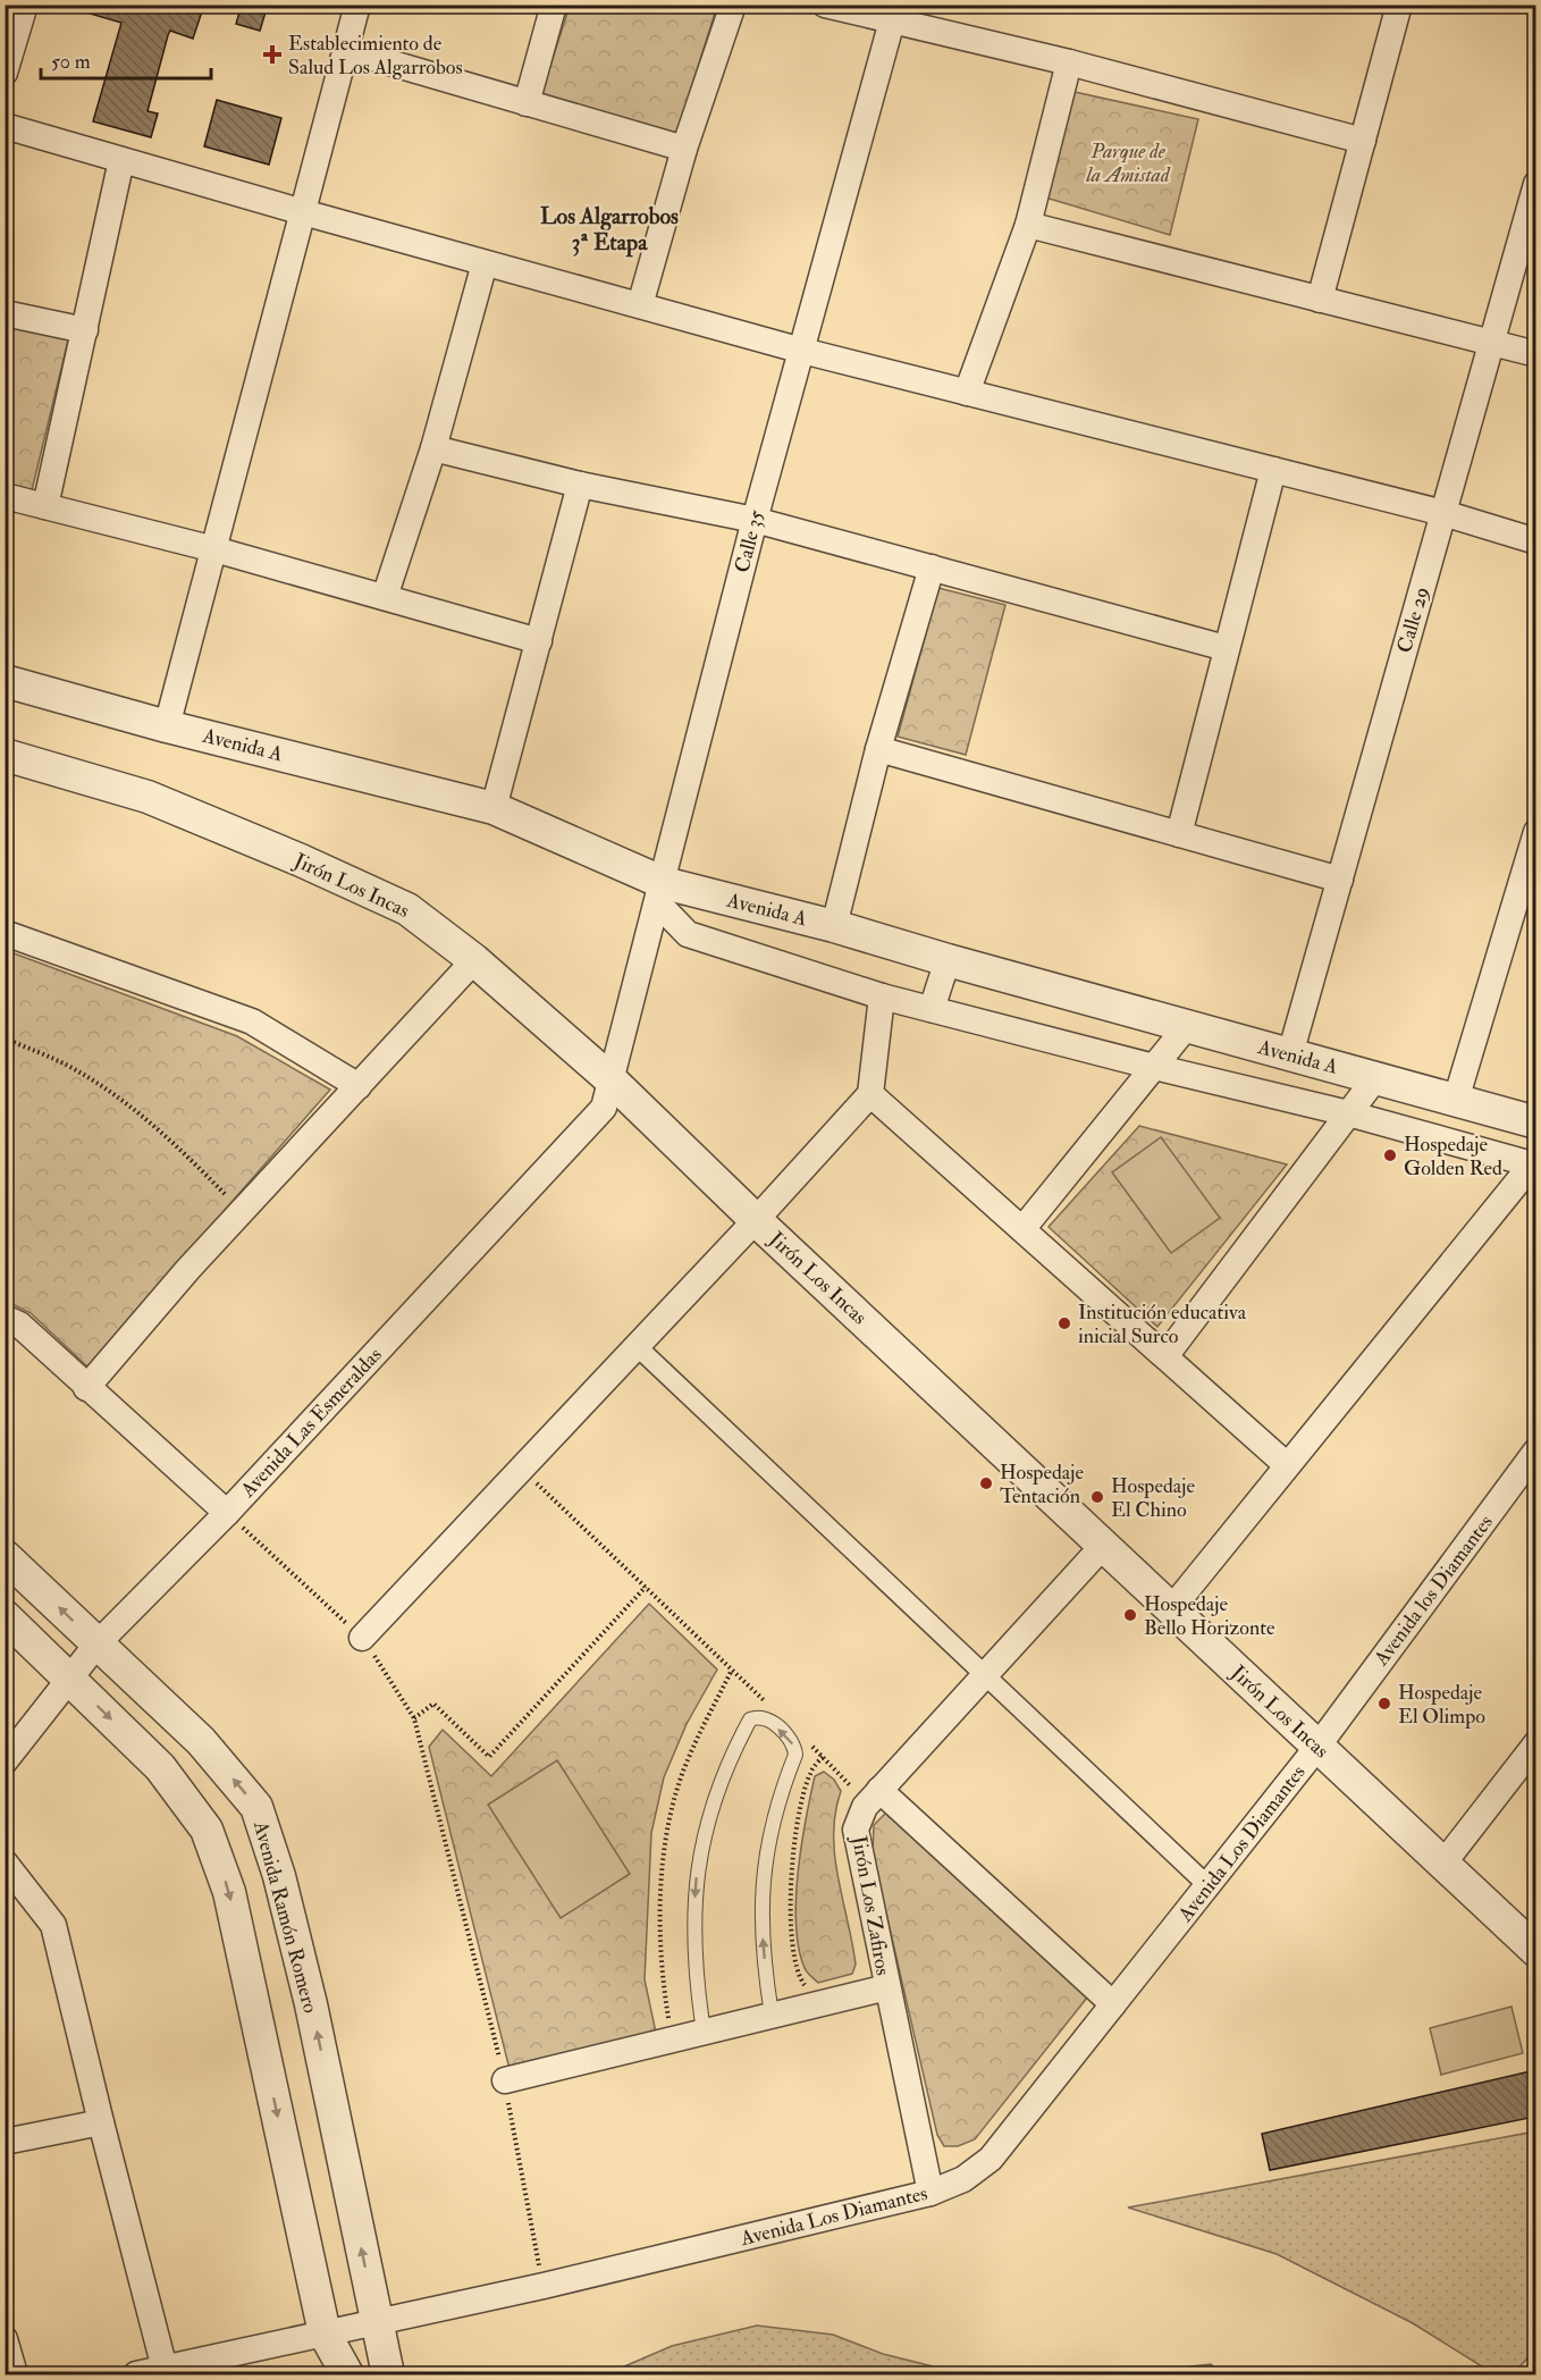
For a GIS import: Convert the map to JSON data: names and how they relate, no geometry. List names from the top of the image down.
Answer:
{
  "streets": {
    "street": [
      "Calle 35",
      "Calle 29",
      "Avenida A",
      "Jirón Los Incas",
      "Avenida Las Esmeraldas",
      "Avenida los Diamantes",
      "Avenida Los Diamantes",
      "Jirón Los Zafiros",
      "Avenida Ramón Romero"
    ]
  },
  "crossings": [
    ["Calle 35", "Avenida A"],
    ["Calle 35", "Jirón Los Incas"],
    ["Calle 35", "Avenida Las Esmeraldas"],
    ["Calle 29", "Avenida A"],
    ["Jirón Los Incas", "Avenida Las Esmeraldas"],
    ["Jirón Los Incas", "Avenida los Diamantes"],
    ["Jirón Los Incas", "Avenida Los Diamantes"],
    ["Jirón Los Incas", "Jirón Los Zafiros"],
    ["Avenida Las Esmeraldas", "Avenida Ramón Romero"],
    ["Avenida los Diamantes", "Avenida Los Diamantes"],
    ["Avenida Los Diamantes", "Jirón Los Zafiros"],
    ["Avenida Los Diamantes", "Avenida Ramón Romero"]
  ],
  "districts": ["Los Algarrobos 3ª Etapa"],
  "parks": ["Parque de la Amistad"],
  "places": {
    "health": ["Establecimiento de Salud Los Algarrobos"],
    "other": [
      "Hospedaje Golden Red",
      "Institución educativa inicial Surco",
      "Hospedaje Tentación",
      "Hospedaje El Chino",
      "Hospedaje Bello Horizonte",
      "Hospedaje El Olimpo"
    ]
  },
  "scale_bar": "50 m"
}
